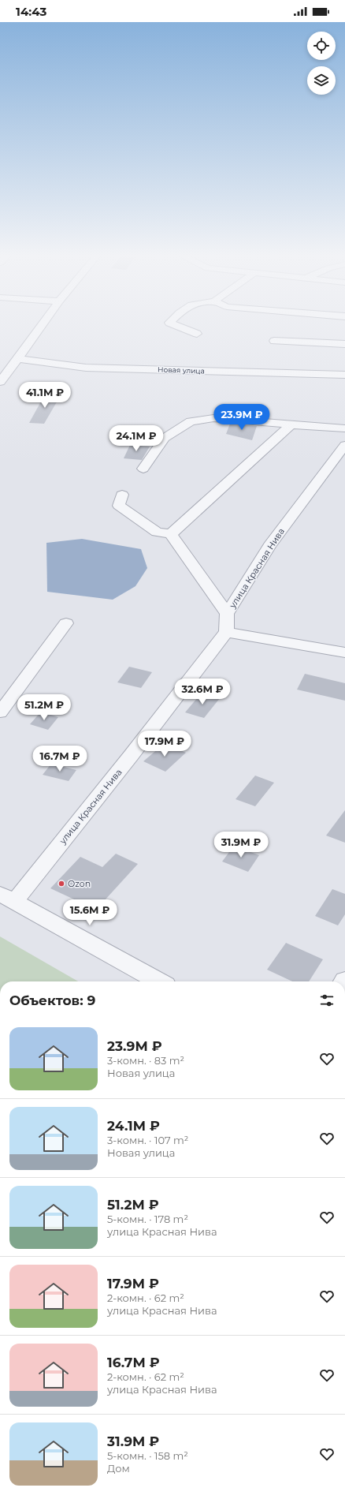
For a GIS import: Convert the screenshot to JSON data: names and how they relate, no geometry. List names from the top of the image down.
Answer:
{
  "streets": {
    "street": ["Новая улица", "улица Красная Нива"]
  },
  "places": ["Ozon"],
  "page": {
    "status": "14:43",
    "price": [
      "41.1M ₽",
      "23.9M ₽",
      "24.1M ₽",
      "32.6M ₽",
      "51.2M ₽",
      "17.9M ₽",
      "16.7M ₽",
      "31.9M ₽",
      "15.6M ₽"
    ],
    "heading": "Объектов: 9",
    "list": [
      {
        "name": "23.9M ₽",
        "note": "3-комн. · 83 m² · Новая улица"
      },
      {
        "name": "24.1M ₽",
        "note": "3-комн. · 107 m² · Новая улица"
      },
      {
        "name": "51.2M ₽",
        "note": "5-комн. · 178 m² · улица Красная Нива"
      },
      {
        "name": "17.9M ₽",
        "note": "2-комн. · 62 m² · улица Красная Нива"
      },
      {
        "name": "16.7M ₽",
        "note": "2-комн. · 62 m² · улица Красная Нива"
      },
      {
        "name": "31.9M ₽",
        "note": "5-комн. · 158 m² · Дом"
      }
    ]
  }
}
